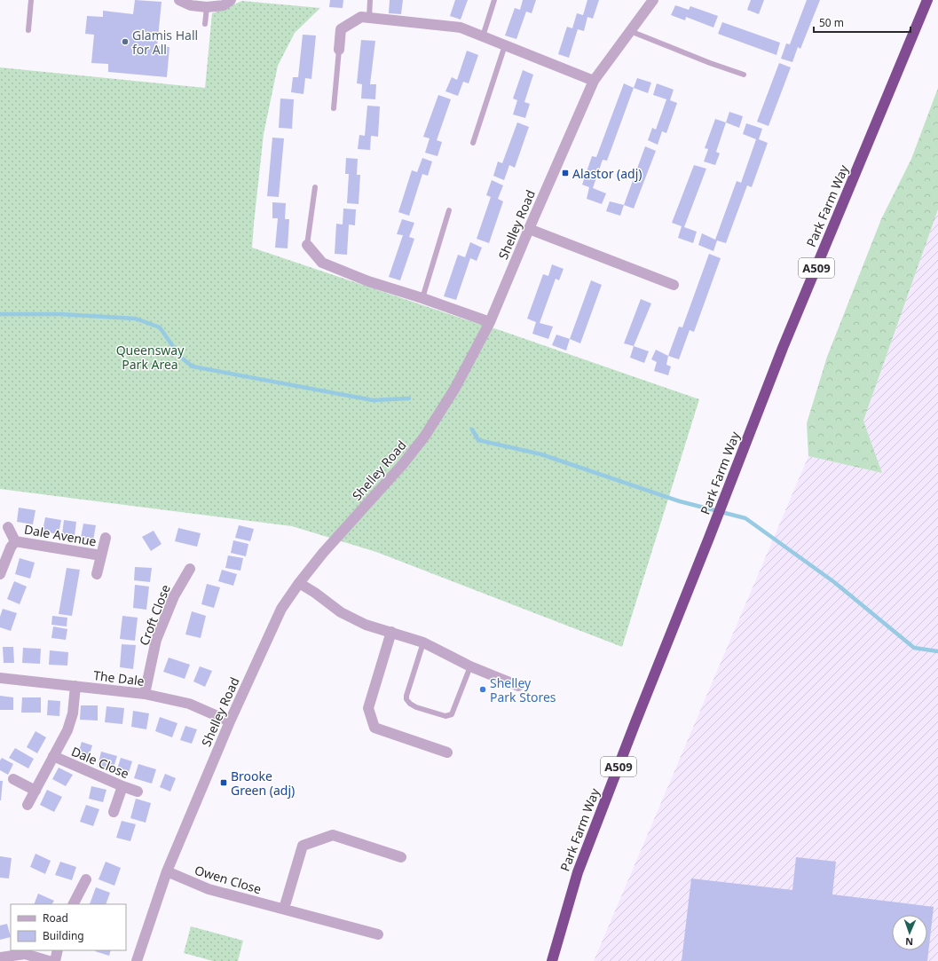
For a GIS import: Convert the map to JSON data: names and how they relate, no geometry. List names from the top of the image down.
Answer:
{
  "streets": {
    "highway": ["Park Farm Way", "A509"],
    "street": [
      "Shelley Road",
      "Dale Avenue",
      "Croft Close",
      "The Dale",
      "Dale Close",
      "Owen Close"
    ]
  },
  "crossings": [
    ["Shelley Road", "The Dale"],
    ["Shelley Road", "Owen Close"],
    ["Croft Close", "The Dale"],
    ["The Dale", "Dale Close"]
  ],
  "parks": ["Queensway Park Area"],
  "places": {
    "other": ["Glamis Hall for All", "Shelley Park Stores"],
    "transit": ["Alastor (adj)", "Brooke Green (adj)"]
  },
  "legend": ["Road", "Building"],
  "scale_bar": "50 m",
  "north": "bottom"
}
